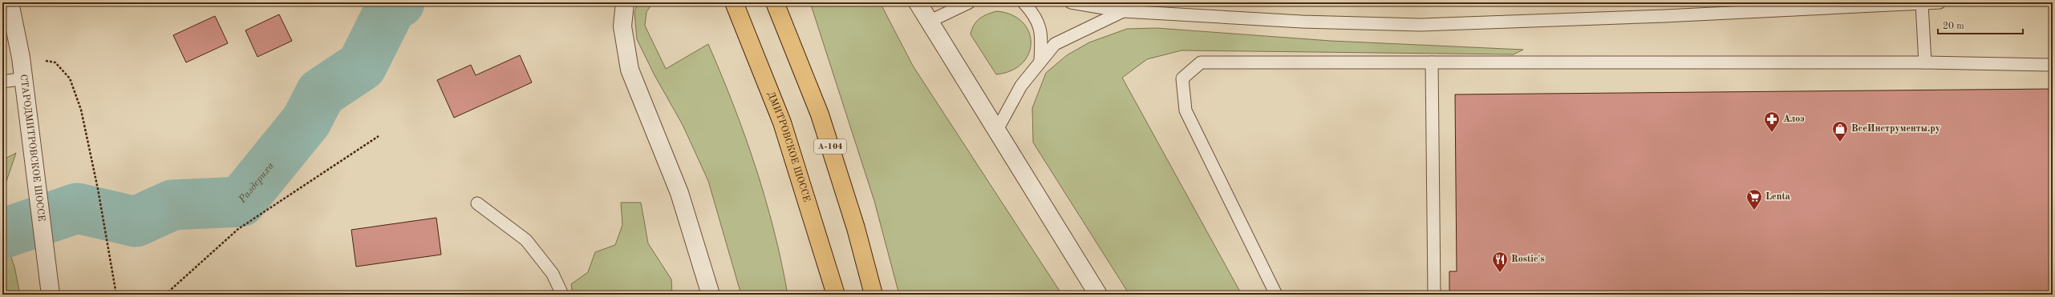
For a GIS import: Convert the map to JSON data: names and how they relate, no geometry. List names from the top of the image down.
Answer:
{
  "streets": {
    "highway": ["А-104", "ДМИТРОВСКОЕ ШОССЕ"],
    "street": ["СТАРОДМИТРОВСКОЕ ШОССЕ"]
  },
  "water": ["Раздериха"],
  "places": {
    "pharmacy": ["Алоэ"],
    "shop": ["ВсеИнструменты.ру"],
    "supermarket": ["Lenta"],
    "restaurant": ["Rostic's"]
  },
  "scale_bar": "20 m"
}
